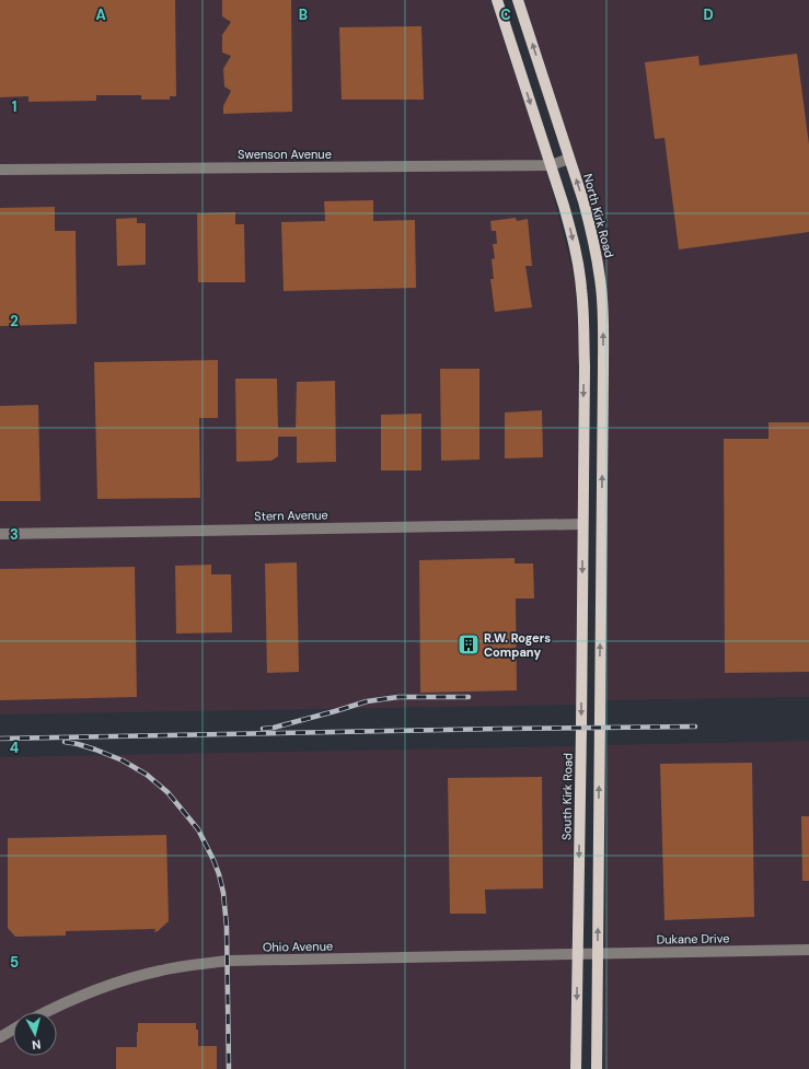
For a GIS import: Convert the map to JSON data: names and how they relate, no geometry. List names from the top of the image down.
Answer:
{
  "streets": {
    "main road": ["North Kirk Road", "South Kirk Road"],
    "street": [
      "Swenson Avenue",
      "Stern Avenue",
      "Dukane Drive",
      "Ohio Avenue"
    ]
  },
  "crossings": [
    ["Swenson Avenue", "North Kirk Road"],
    ["North Kirk Road", "Dukane Drive"],
    ["Stern Avenue", "South Kirk Road"],
    ["South Kirk Road", "Dukane Drive"],
    ["South Kirk Road", "Ohio Avenue"],
    ["Dukane Drive", "Ohio Avenue"]
  ],
  "one_way": ["South Kirk Road"],
  "places": {
    "building": ["R.W. Rogers Company"]
  },
  "north": "bottom",
  "grid": {
    "columns": [
      "A",
      "B",
      "C",
      "D"
    ],
    "rows": [
      "1",
      "2",
      "3",
      "4",
      "5"
    ]
  }
}
